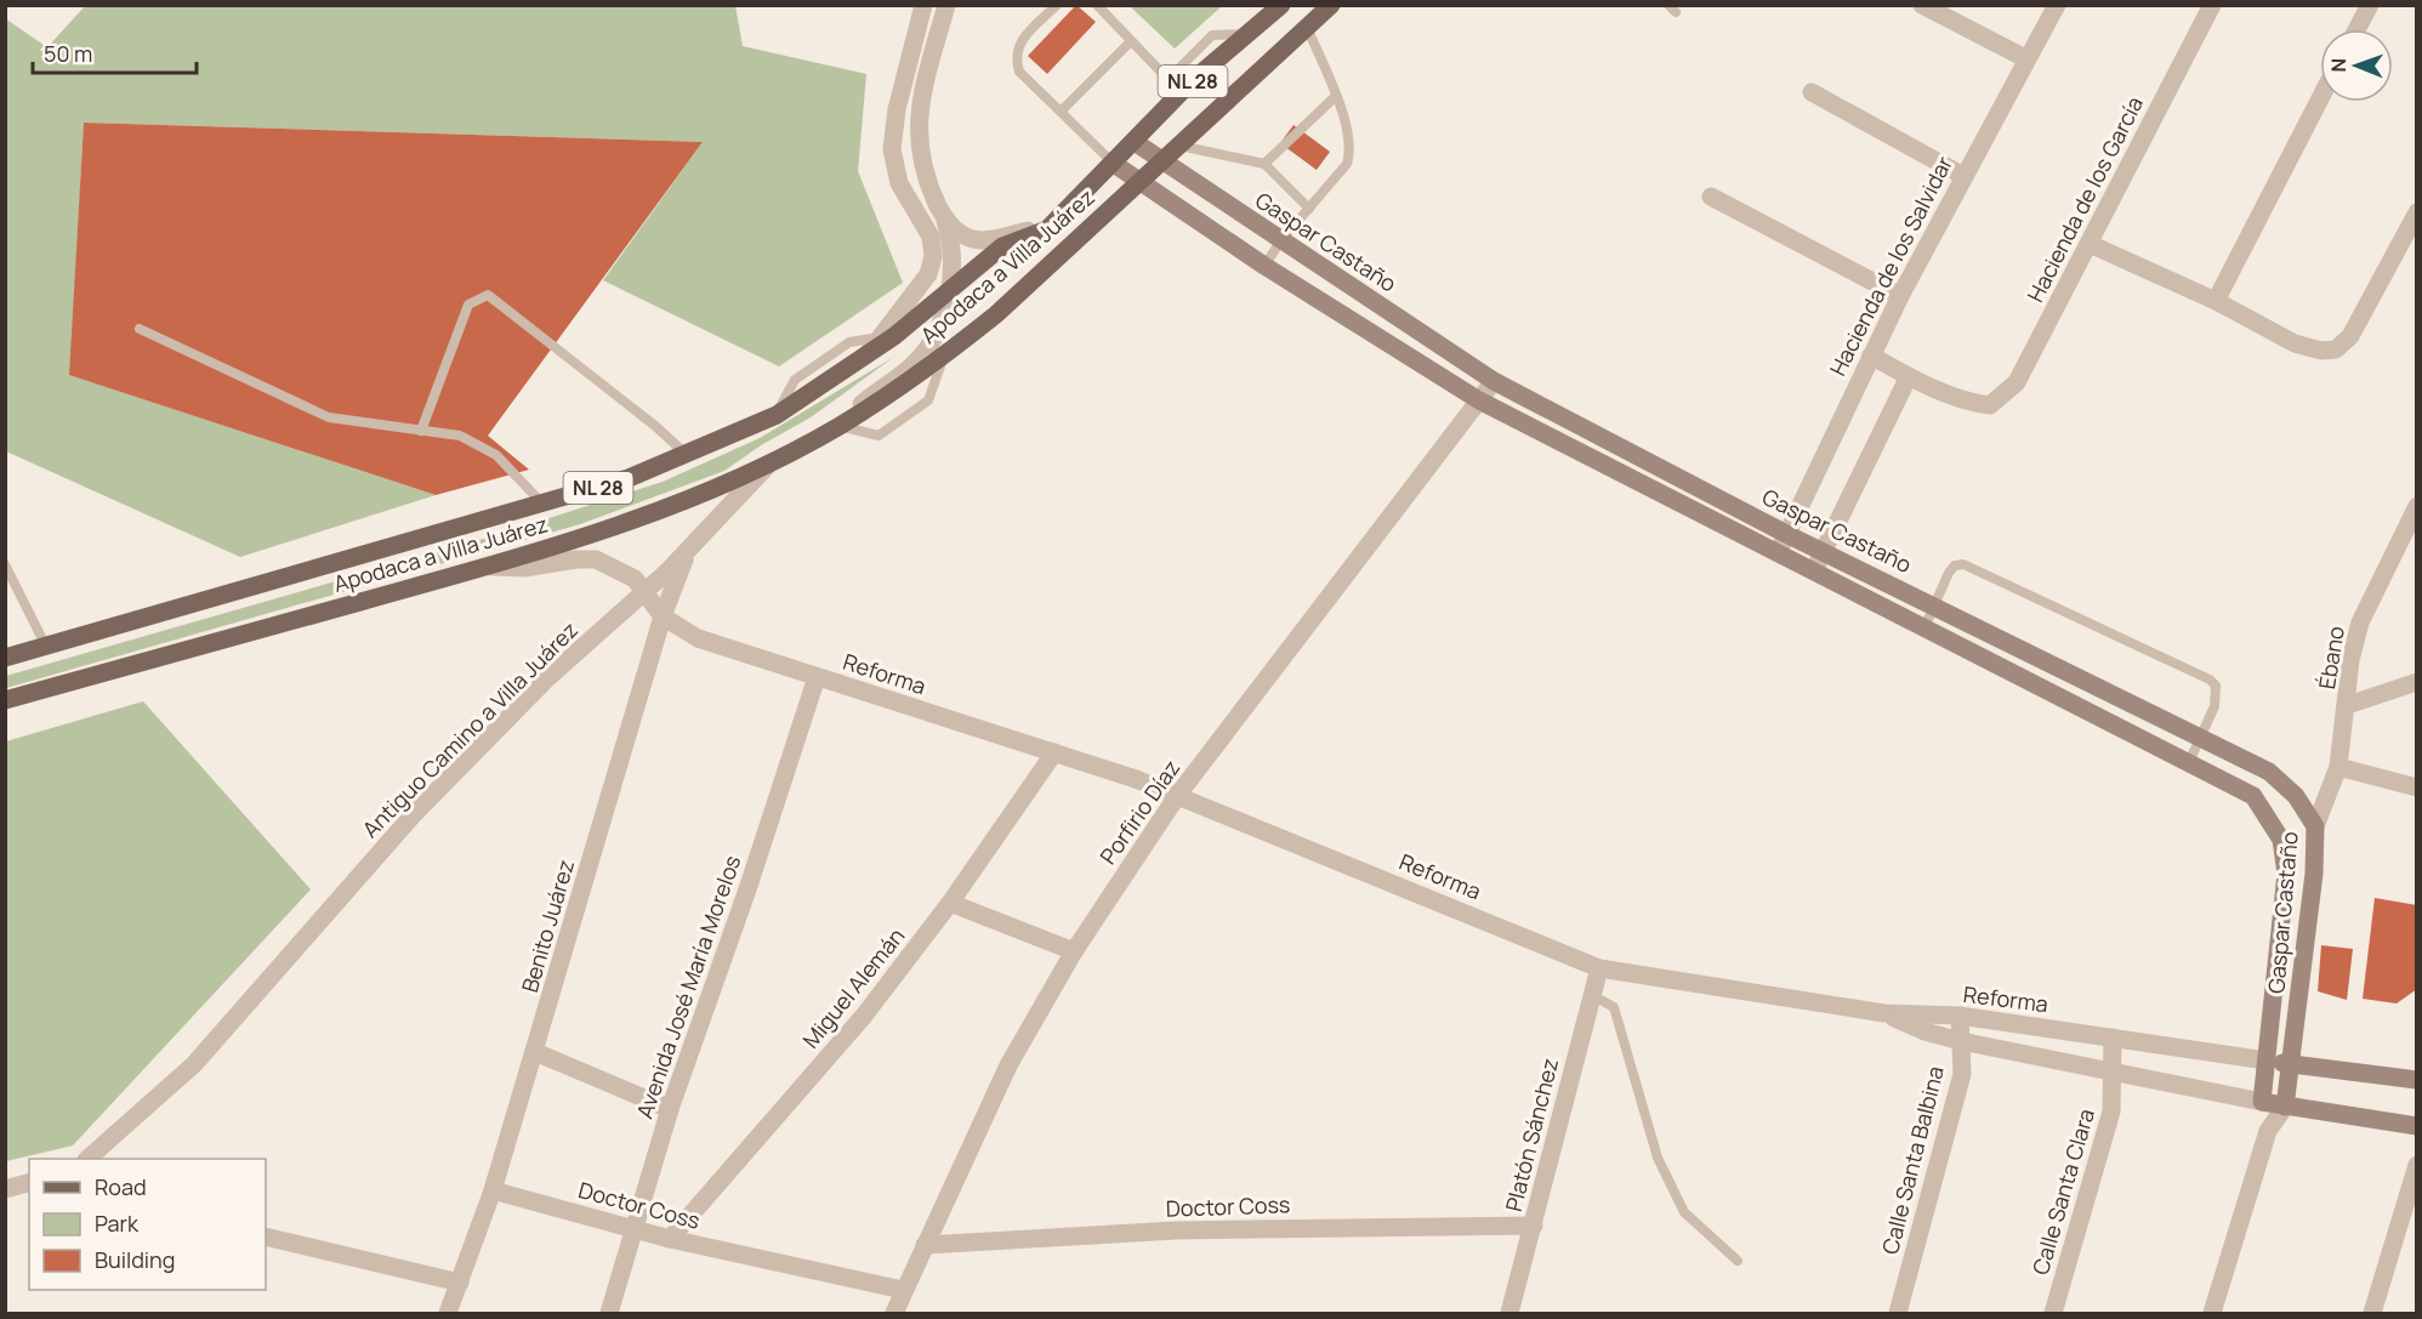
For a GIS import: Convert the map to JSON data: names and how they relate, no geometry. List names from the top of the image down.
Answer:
{
  "streets": {
    "main road": ["NL 28", "Gaspar Castaño", "Apodaca a Villa Juárez"],
    "street": [
      "Hacienda de los García",
      "Hacienda de los Salvidar",
      "Ébano",
      "Reforma",
      "Antiguo Camino a Villa Juárez",
      "Porfirio Díaz",
      "Benito Juárez",
      "Avenida José María Morelos",
      "Miguel Alemán",
      "Platón Sánchez",
      "Calle Santa Balbina",
      "Calle Santa Clara",
      "Doctor Coss"
    ]
  },
  "crossings": [
    ["Gaspar Castaño", "Apodaca a Villa Juárez"],
    ["Gaspar Castaño", "Hacienda de los Salvidar"],
    ["Gaspar Castaño", "Ébano"],
    ["Gaspar Castaño", "Reforma"],
    ["Gaspar Castaño", "Porfirio Díaz"],
    ["Apodaca a Villa Juárez", "Antiguo Camino a Villa Juárez"],
    ["Reforma", "Porfirio Díaz"],
    ["Reforma", "Benito Juárez"],
    ["Reforma", "Avenida José María Morelos"],
    ["Reforma", "Miguel Alemán"],
    ["Reforma", "Platón Sánchez"],
    ["Reforma", "Calle Santa Balbina"],
    ["Reforma", "Calle Santa Clara"],
    ["Antiguo Camino a Villa Juárez", "Benito Juárez"],
    ["Porfirio Díaz", "Doctor Coss"],
    ["Benito Juárez", "Doctor Coss"],
    ["Avenida José María Morelos", "Doctor Coss"],
    ["Miguel Alemán", "Doctor Coss"],
    ["Platón Sánchez", "Doctor Coss"]
  ],
  "legend": ["Road", "Park", "Building"],
  "scale_bar": "50 m",
  "north": "left"
}
